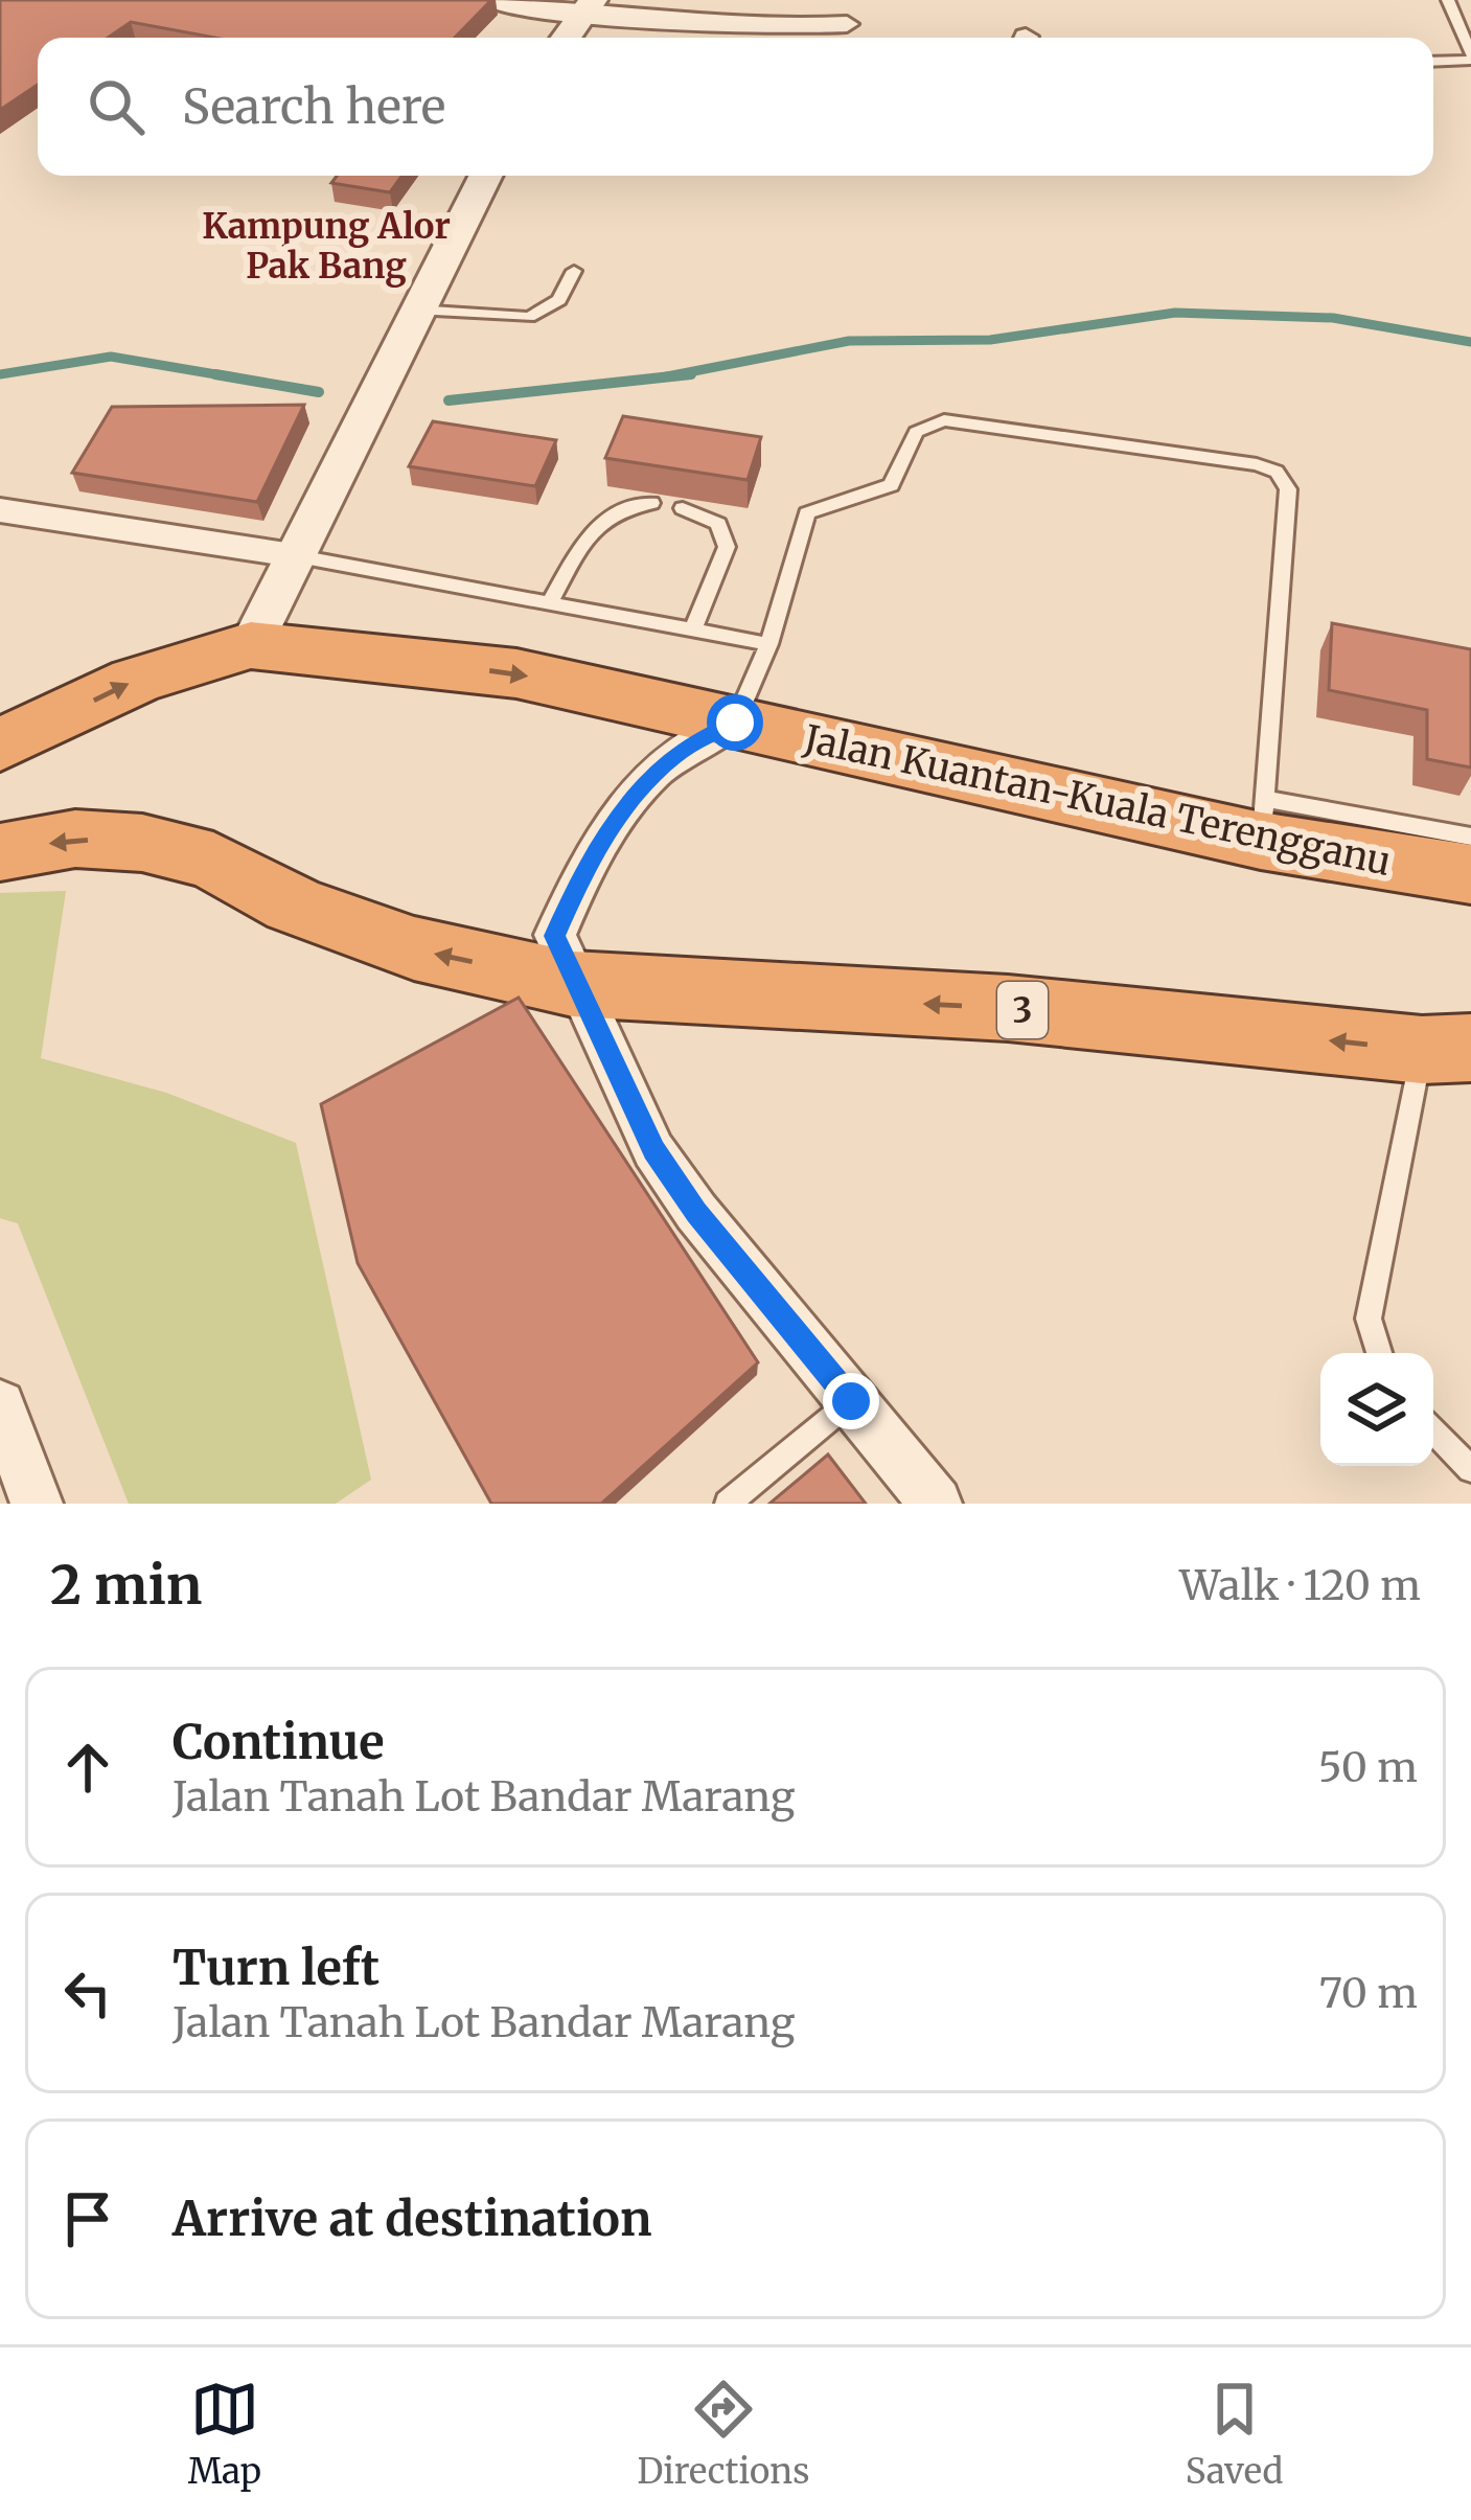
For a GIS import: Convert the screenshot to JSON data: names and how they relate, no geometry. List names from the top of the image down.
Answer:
{
  "streets": {
    "highway": ["Jalan Kuantan-Kuala Terengganu", "3"]
  },
  "districts": ["Kampung Alor Pak Bang"],
  "page": {
    "search": "Search here",
    "heading": ["2 min", "Walk · 120 m"],
    "list": [
      ["Continue", "Jalan Tanah Lot Bandar Marang", "50 m"],
      ["Turn left", "Jalan Tanah Lot Bandar Marang", "70 m"],
      "Arrive at destination"
    ],
    "nav": ["Map", "Directions", "Saved"]
  }
}
